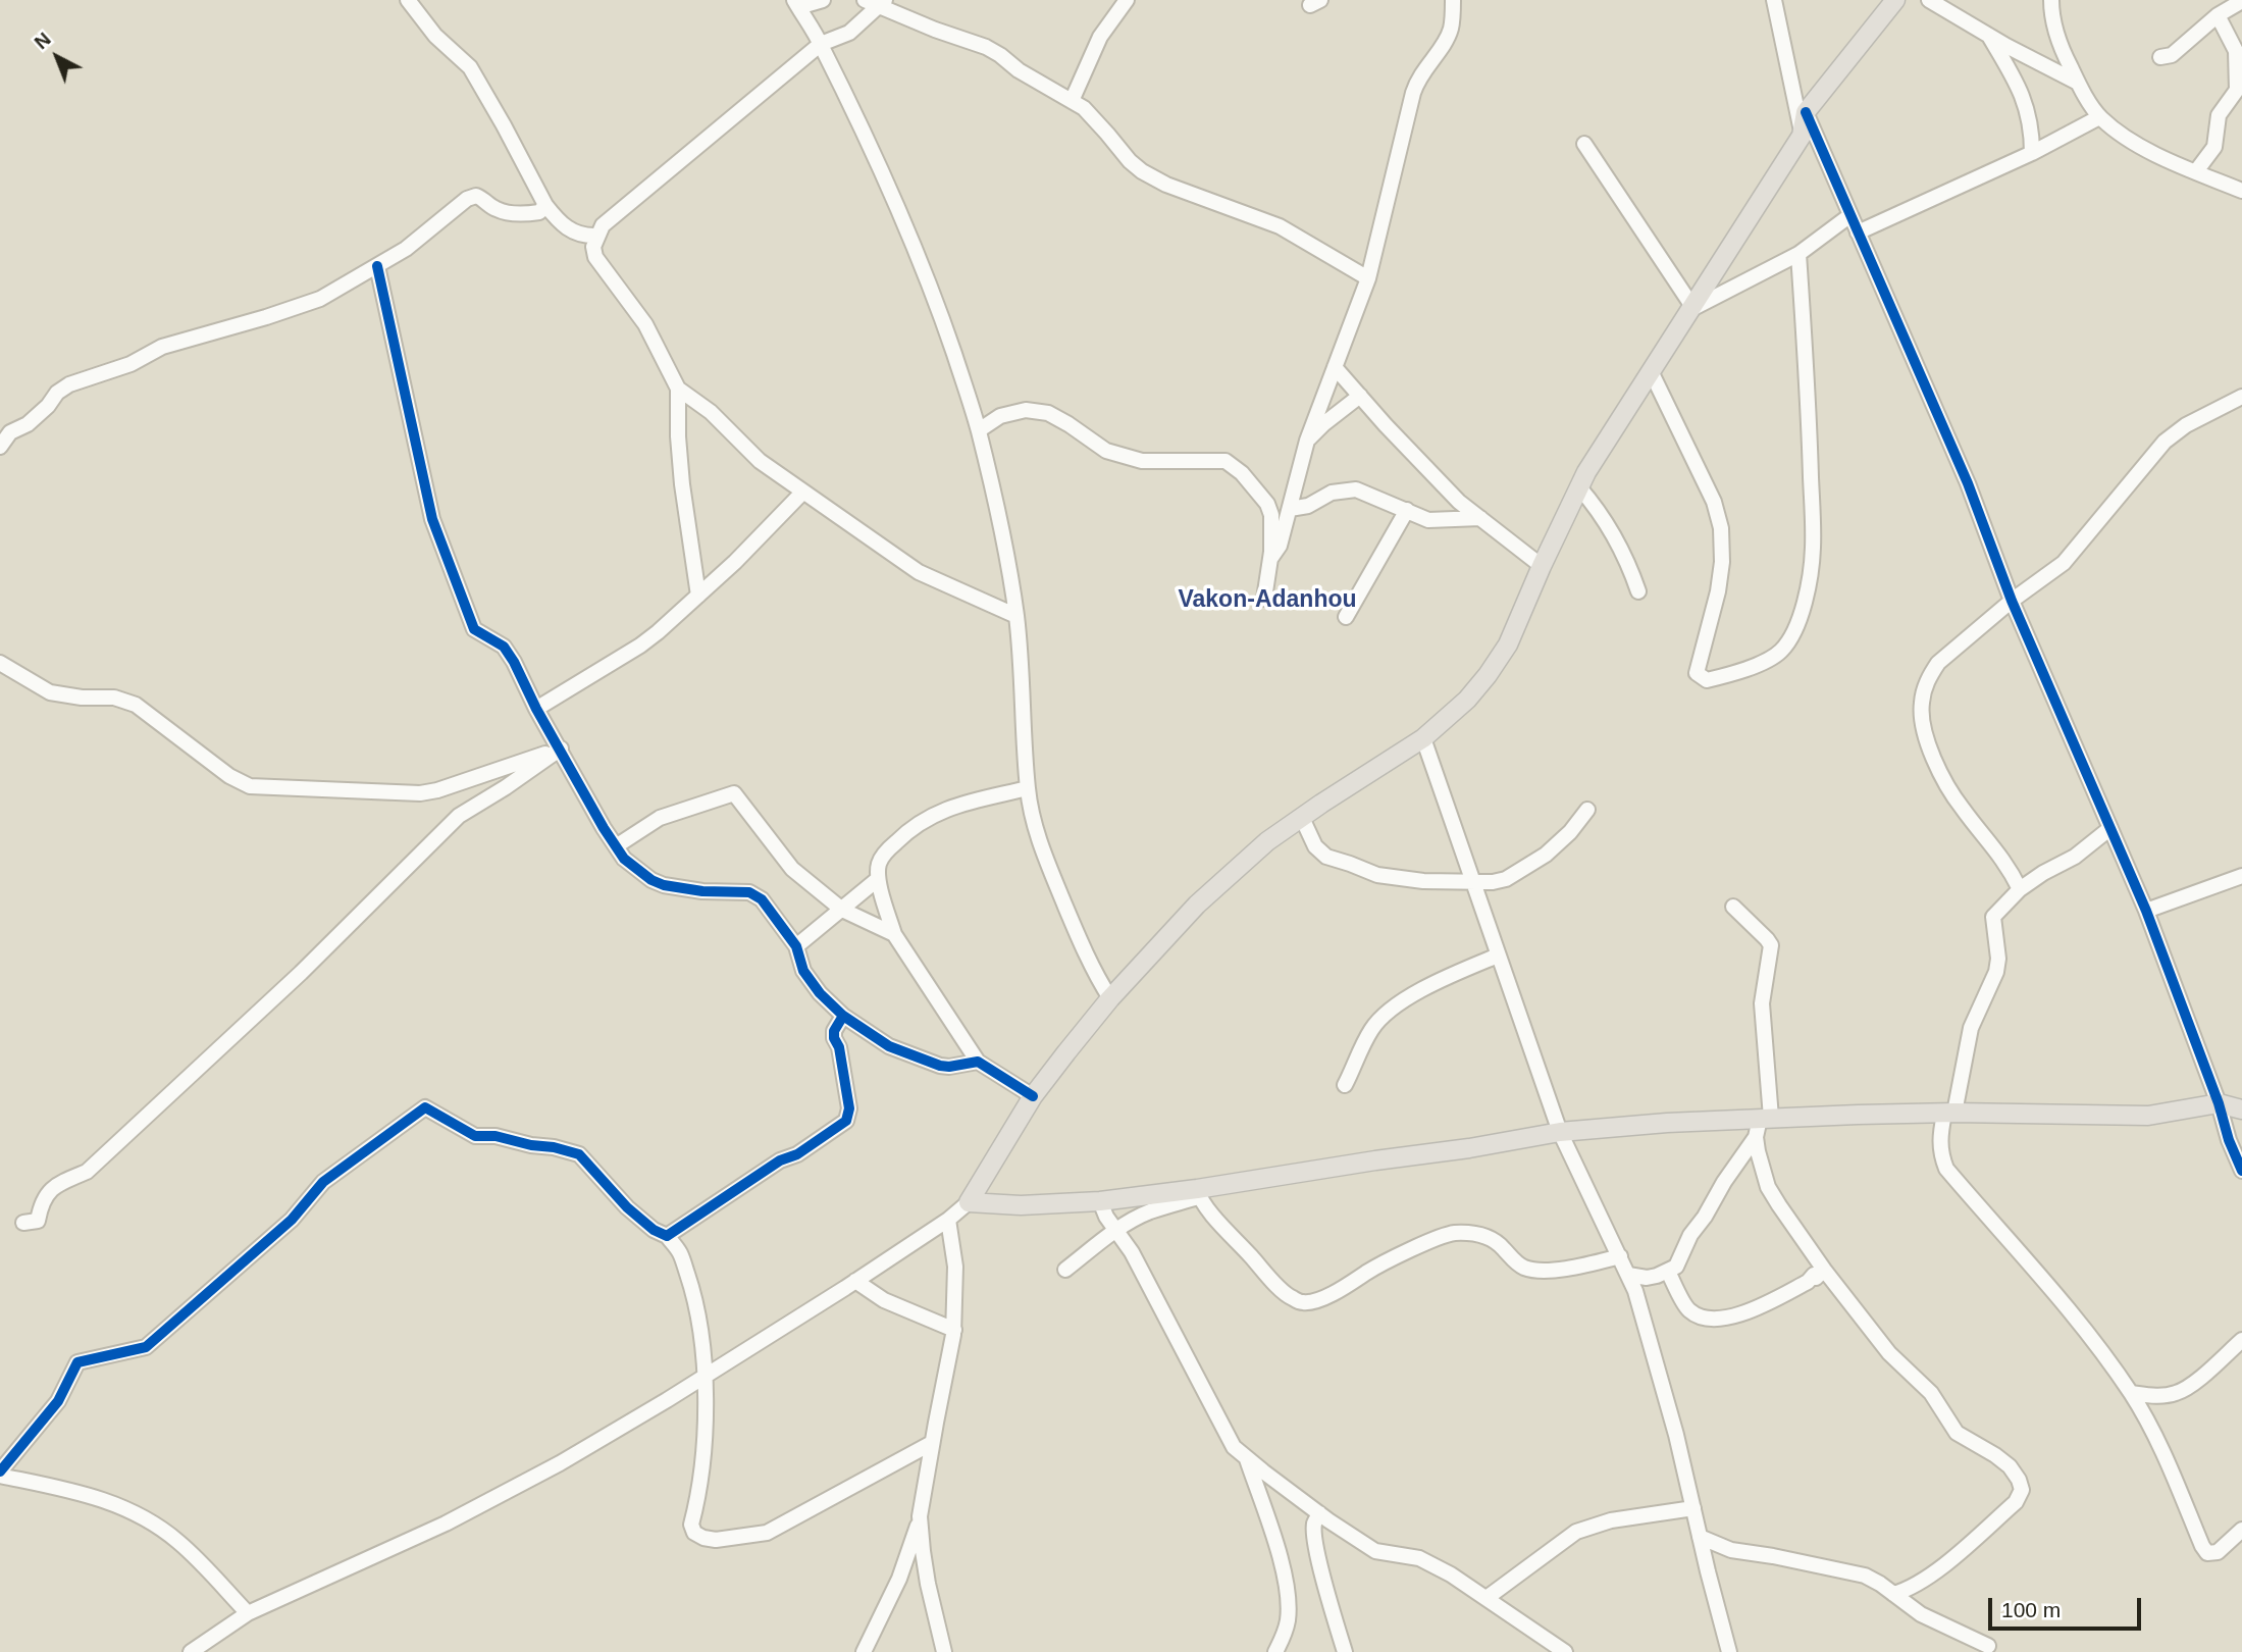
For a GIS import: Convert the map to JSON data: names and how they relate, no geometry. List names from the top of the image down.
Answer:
{
  "districts": ["Vakon-Adanhou"],
  "scale_bar": "100 m",
  "north": "top left"
}
